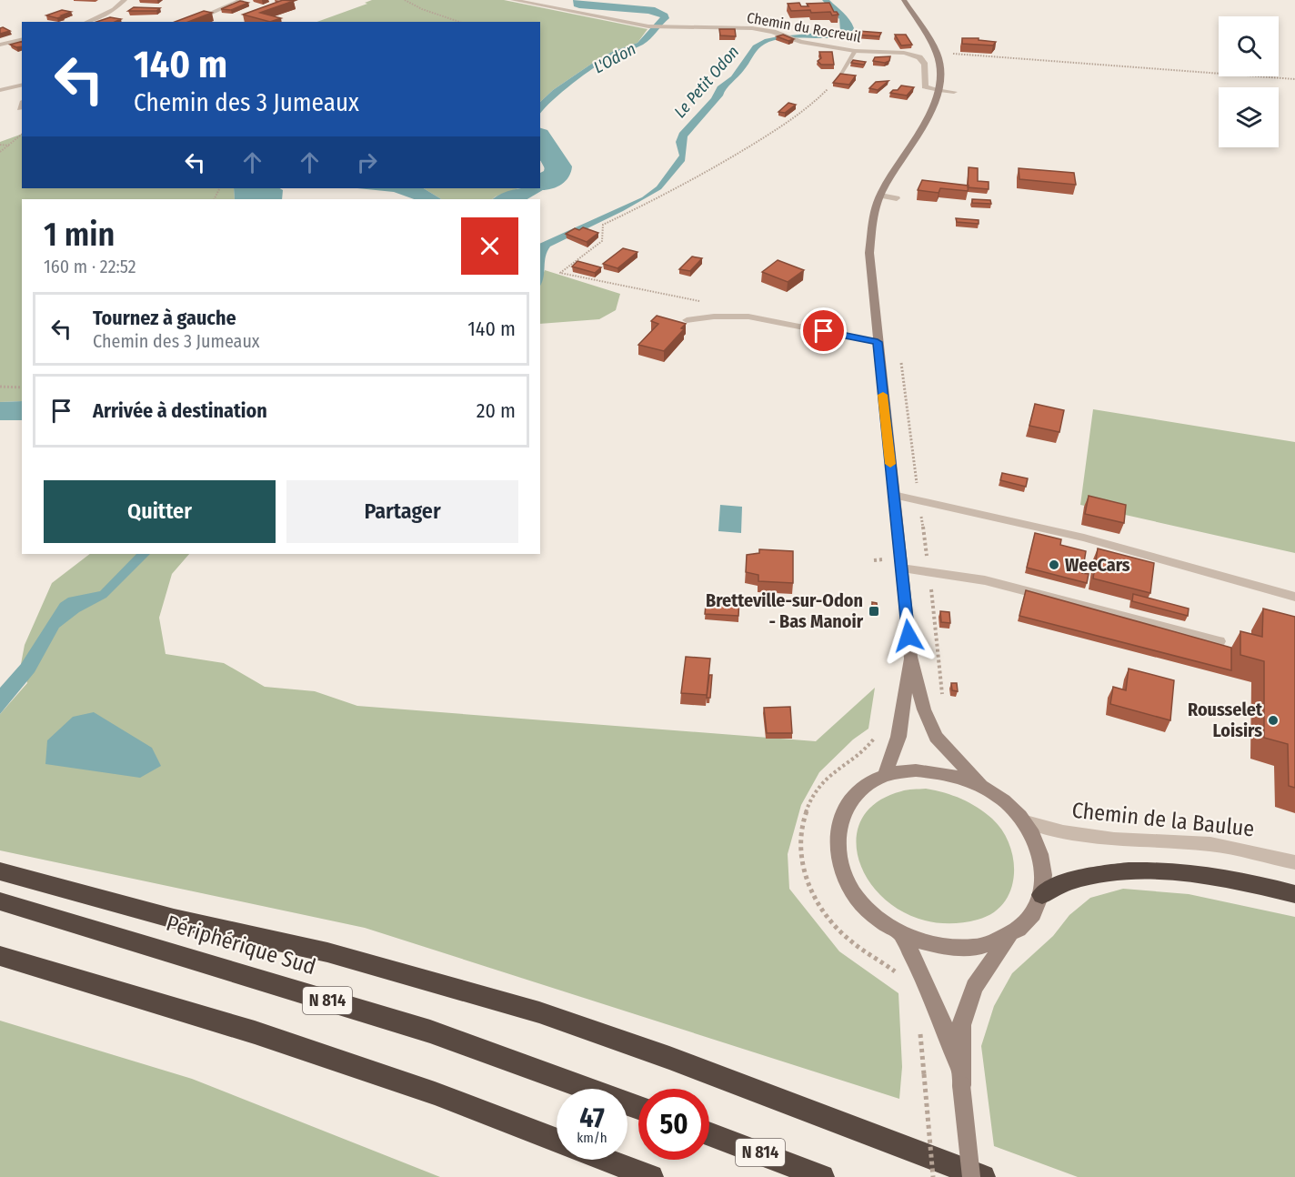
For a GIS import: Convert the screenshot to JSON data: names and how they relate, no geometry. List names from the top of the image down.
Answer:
{
  "streets": {
    "highway": ["Périphérique Sud", "N 814"],
    "street": ["Chemin du Rocreuil", "Chemin de la Baulue"]
  },
  "water": ["L'Odon", "Le Petit Odon"],
  "places": {
    "other": ["WeeCars", "Rousselet Loisirs"],
    "transit": ["Bretteville-sur-Odon - Bas Manoir"]
  },
  "page": {
    "turn": ["140 m", "Chemin des 3 Jumeaux"],
    "heading": ["1 min", "160 m · 22:52"],
    "list": [
      {
        "name": "Tournez à gauche",
        "note": "Chemin des 3 Jumeaux",
        "value": "140 m"
      },
      {
        "name": "Arrivée à destination",
        "value": "20 m"
      }
    ],
    "buttons": ["Quitter", "Partager"],
    "speed": "47 km/h",
    "limit": "50"
  }
}
